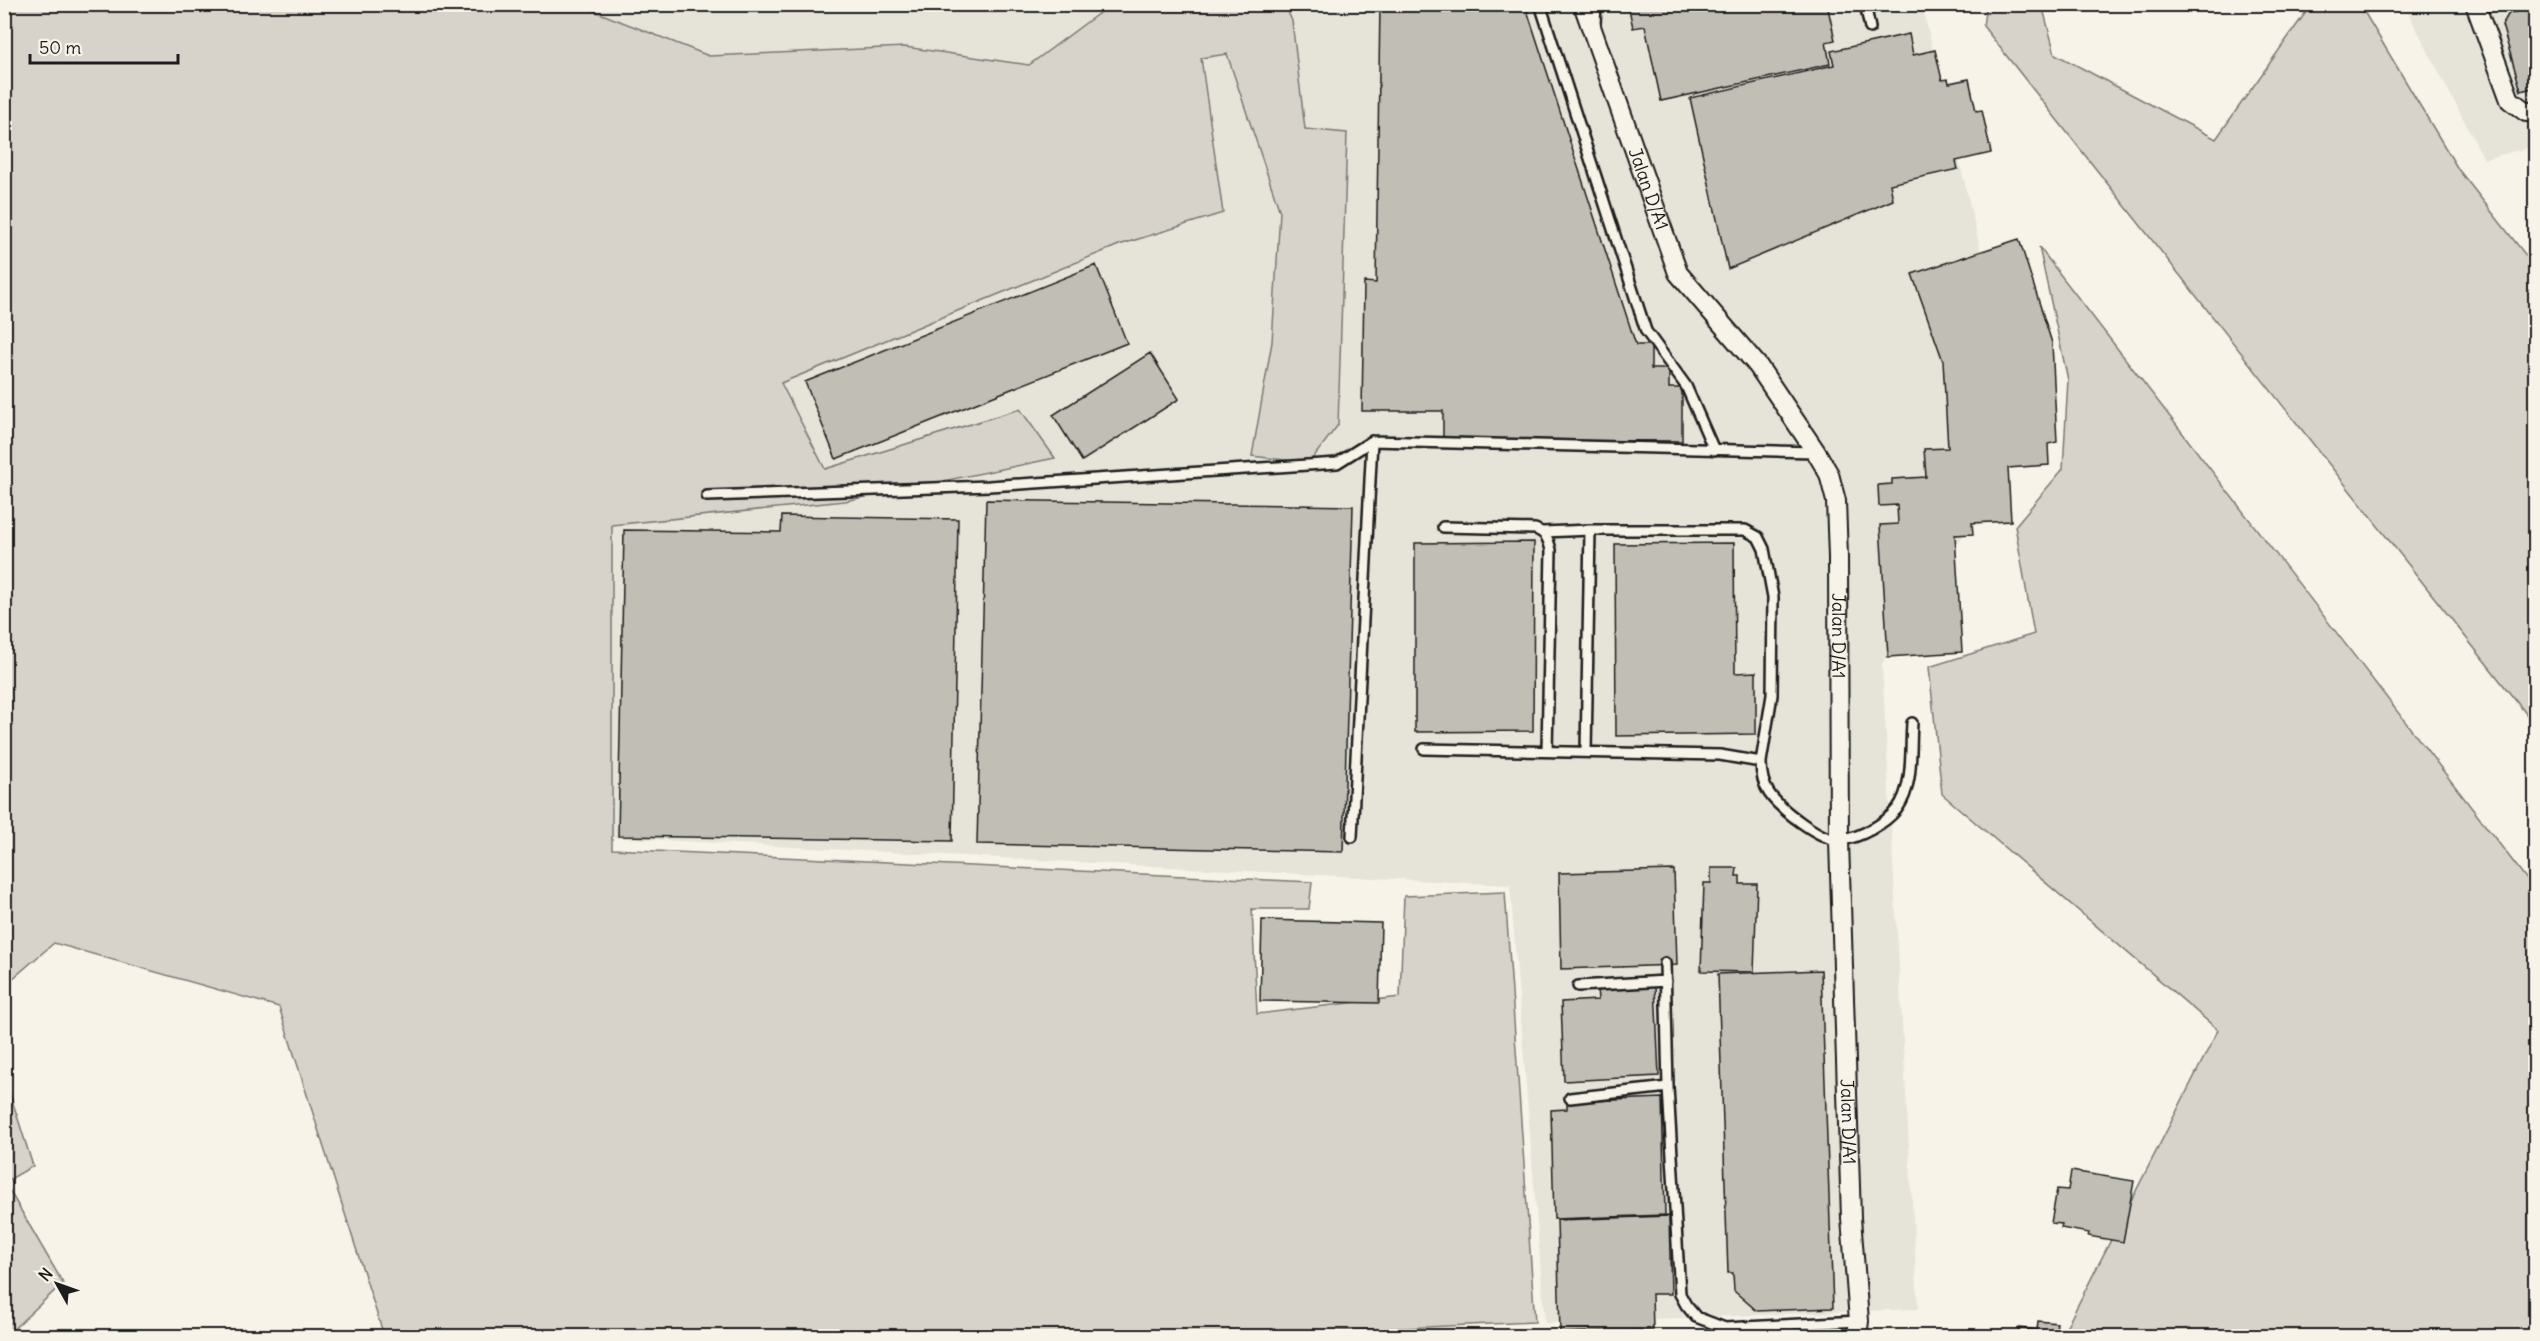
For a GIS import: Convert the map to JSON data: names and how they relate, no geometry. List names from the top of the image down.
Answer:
{
  "streets": {
    "street": ["Jalan D/A1"]
  },
  "scale_bar": "50 m",
  "north": "top left"
}
